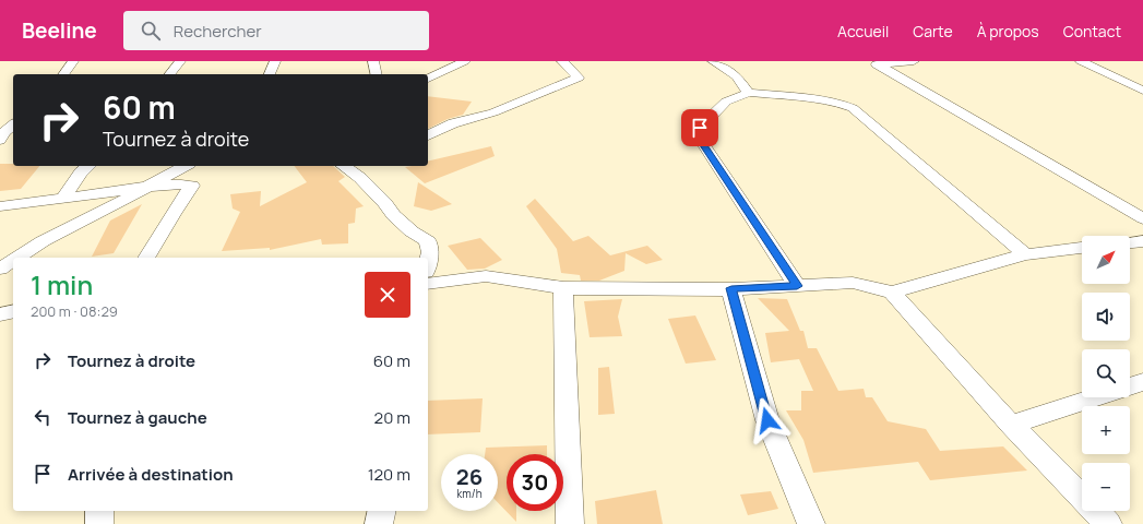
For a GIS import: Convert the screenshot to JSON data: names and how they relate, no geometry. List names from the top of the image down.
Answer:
{
  "north": "top right",
  "page": {
    "header": "Beeline",
    "search": "Rechercher",
    "nav": [
      "Accueil",
      "Carte",
      "À propos",
      "Contact"
    ],
    "turn": ["60 m", "Tournez à droite"],
    "map_buttons": ["+", "−"],
    "heading": ["1 min", "200 m · 08:29"],
    "list": [
      {
        "name": "Tournez à droite",
        "value": "60 m"
      },
      {
        "name": "Tournez à gauche",
        "value": "20 m"
      },
      {
        "name": "Arrivée à destination",
        "value": "120 m"
      }
    ],
    "speed": "26 km/h",
    "limit": "30"
  }
}
